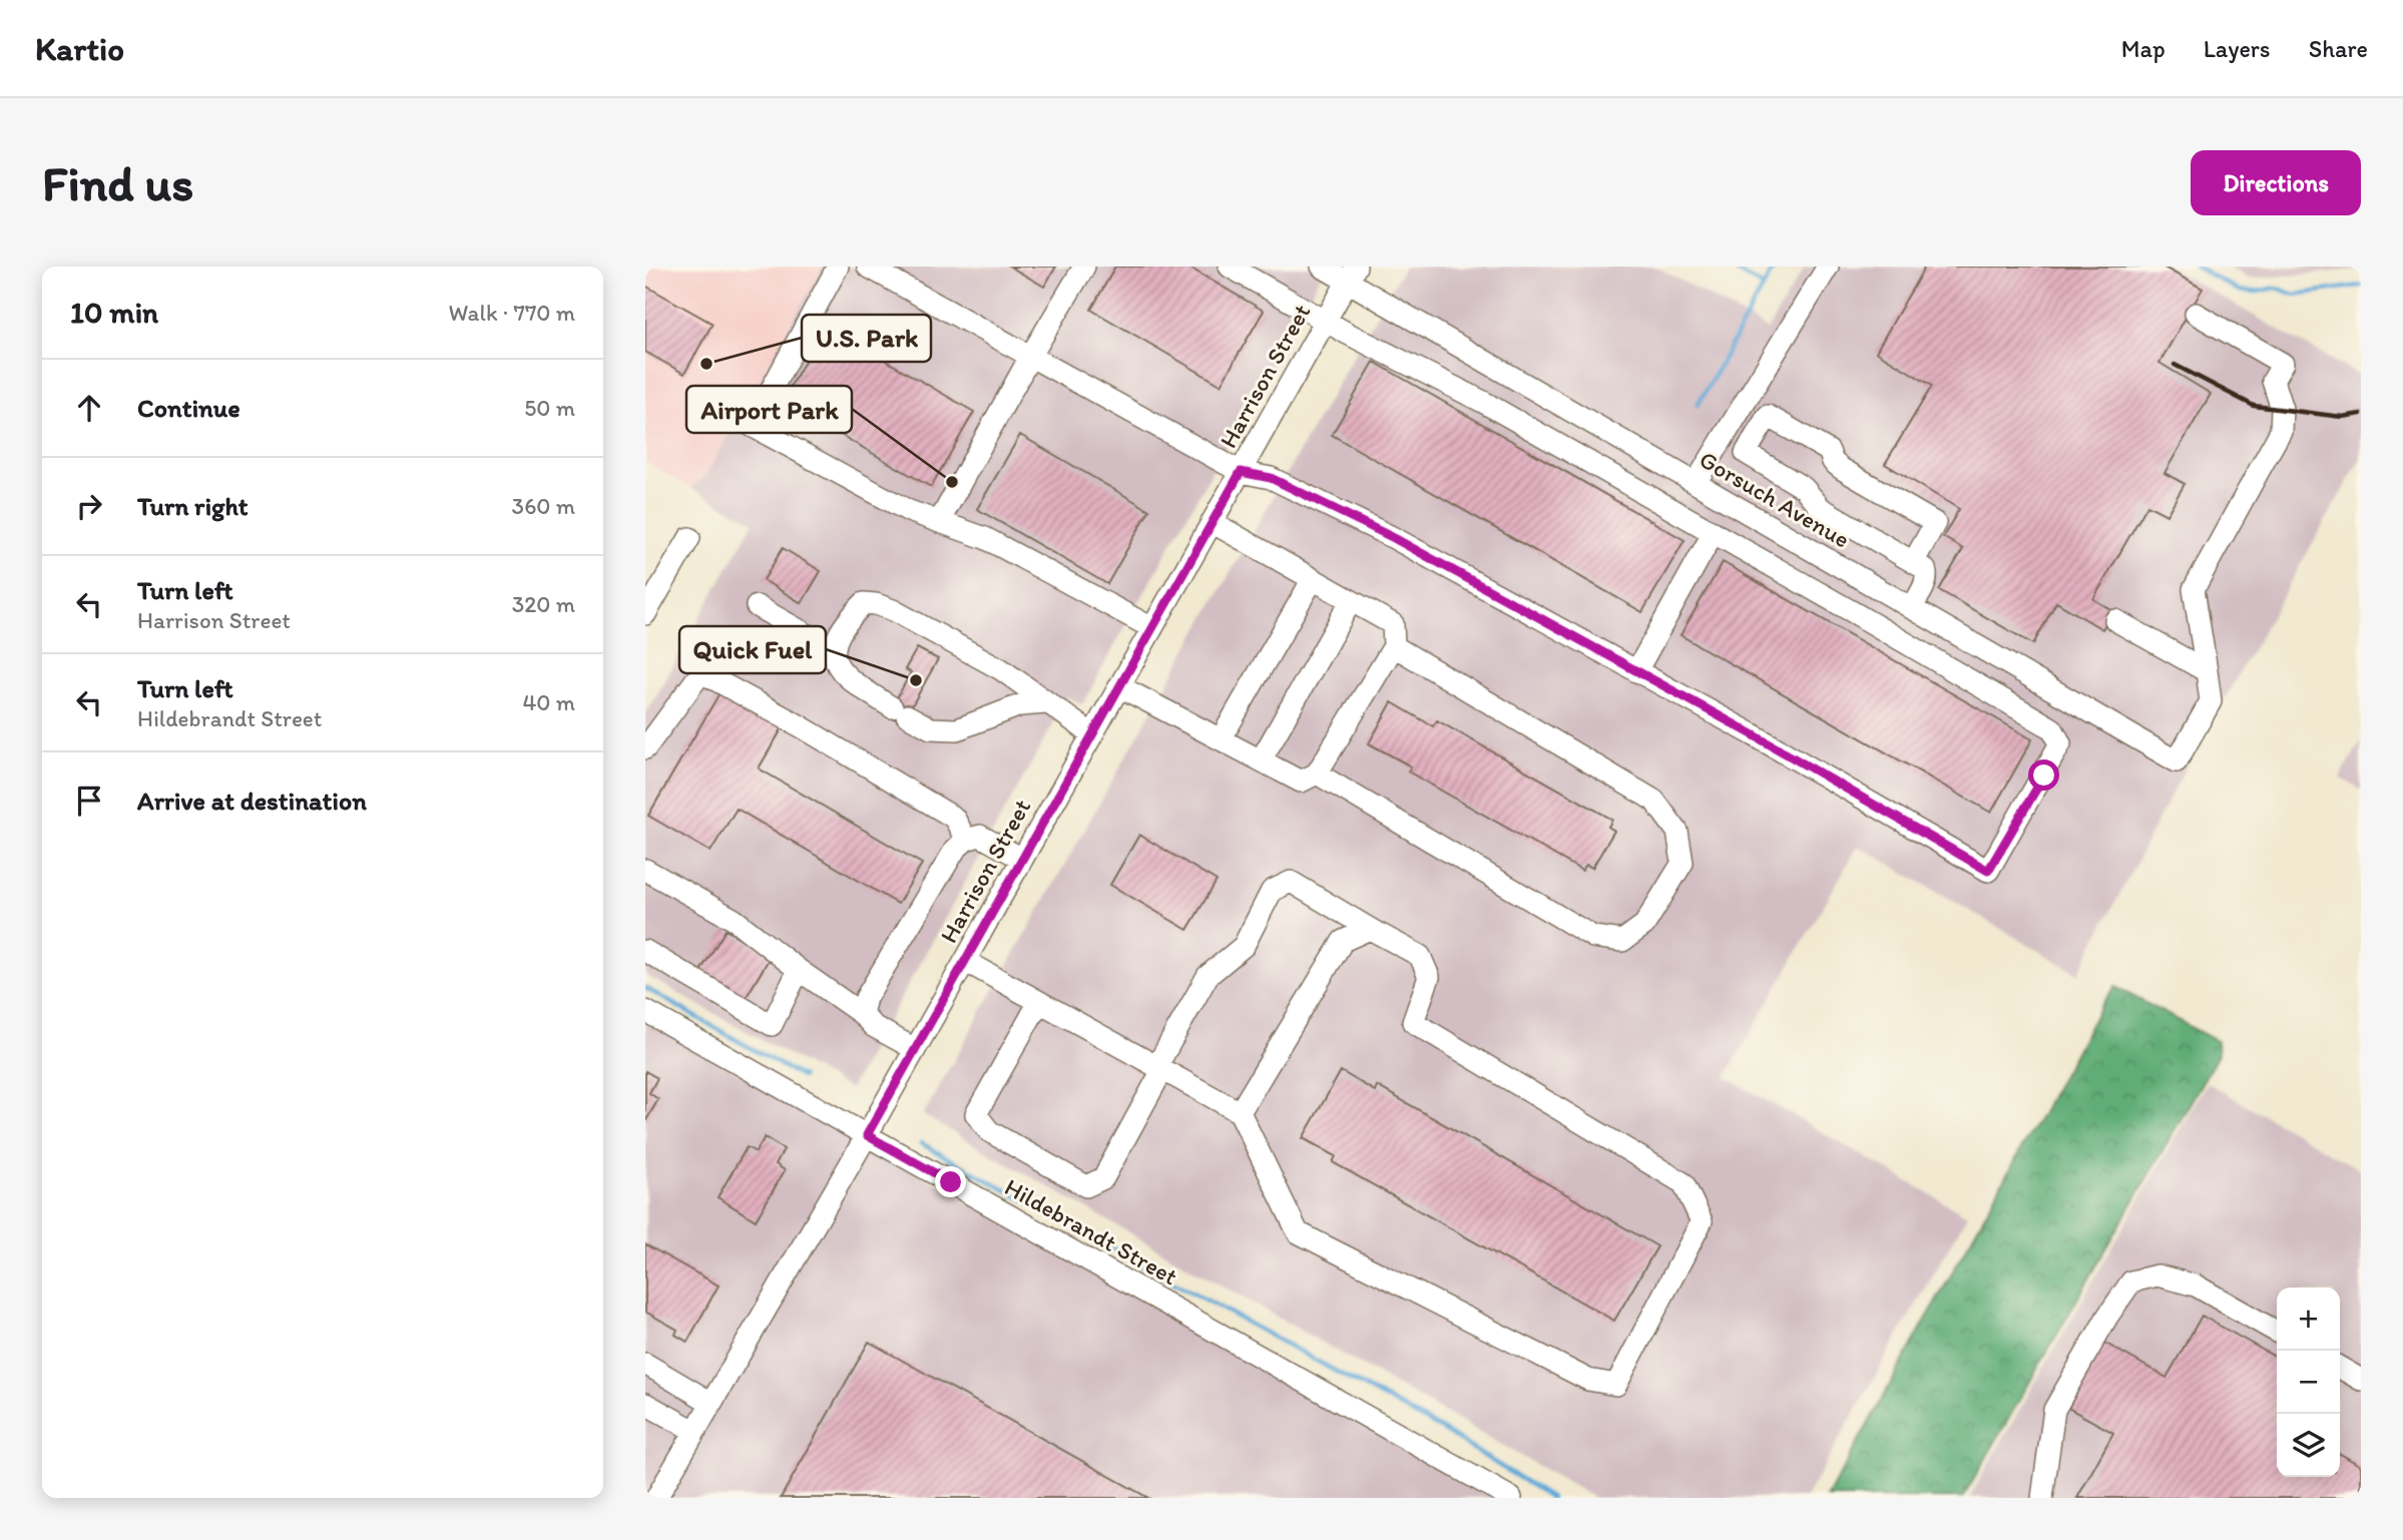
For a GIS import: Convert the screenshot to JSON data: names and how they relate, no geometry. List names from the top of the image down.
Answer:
{
  "streets": {
    "street": ["Harrison Street", "Gorsuch Avenue", "Hildebrandt Street"]
  },
  "crossings": [
    ["Harrison Street", "Gorsuch Avenue"],
    ["Harrison Street", "Hildebrandt Street"]
  ],
  "places": ["U.S. Park", "Airport Park", "Quick Fuel"],
  "page": {
    "header": "Kartio",
    "nav": ["Map", "Layers", "Share"],
    "buttons": "Directions",
    "title": "Find us",
    "heading": ["10 min", "Walk · 770 m"],
    "list": [
      ["Continue", "50 m"],
      ["Turn right", "360 m"],
      ["Turn left", "Harrison Street", "320 m"],
      ["Turn left", "Hildebrandt Street", "40 m"],
      "Arrive at destination"
    ],
    "map_buttons": ["+", "−"]
  }
}
